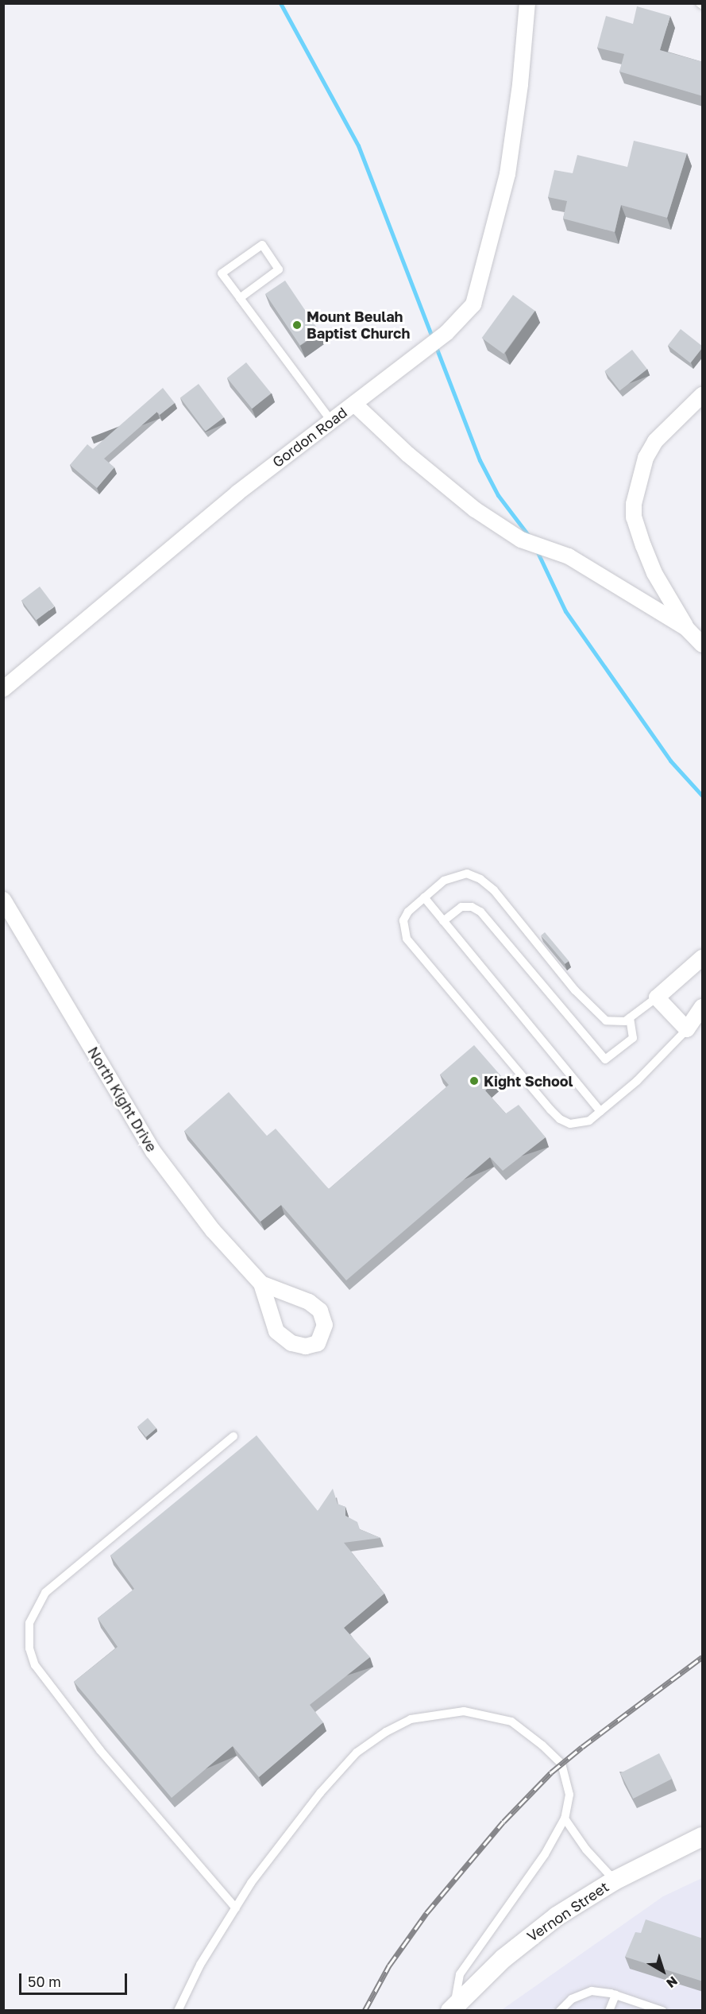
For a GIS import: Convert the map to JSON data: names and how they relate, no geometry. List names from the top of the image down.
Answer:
{
  "streets": {
    "street": ["Gordon Road", "North Kight Drive", "Vernon Street"]
  },
  "places": ["Mount Beulah Baptist Church", "Kight School"],
  "scale_bar": "50 m",
  "north": "bottom right"
}
